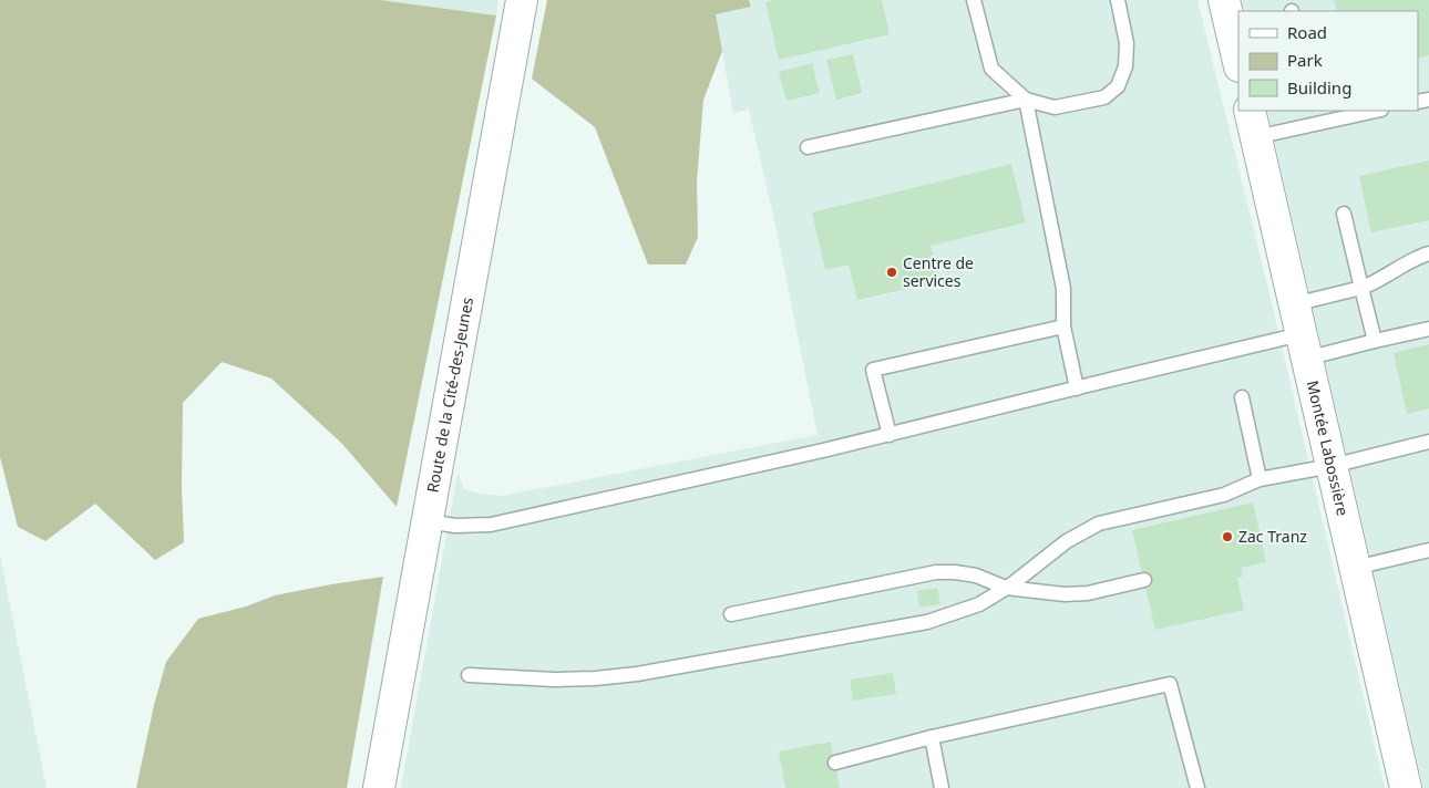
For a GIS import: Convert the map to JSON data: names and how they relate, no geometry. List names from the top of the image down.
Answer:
{
  "streets": {
    "main road": ["Route de la Cité-des-Jeunes", "Montée Labossière"]
  },
  "places": ["Centre de services", "Zac Tranz"],
  "legend": ["Road", "Park", "Building"]
}
